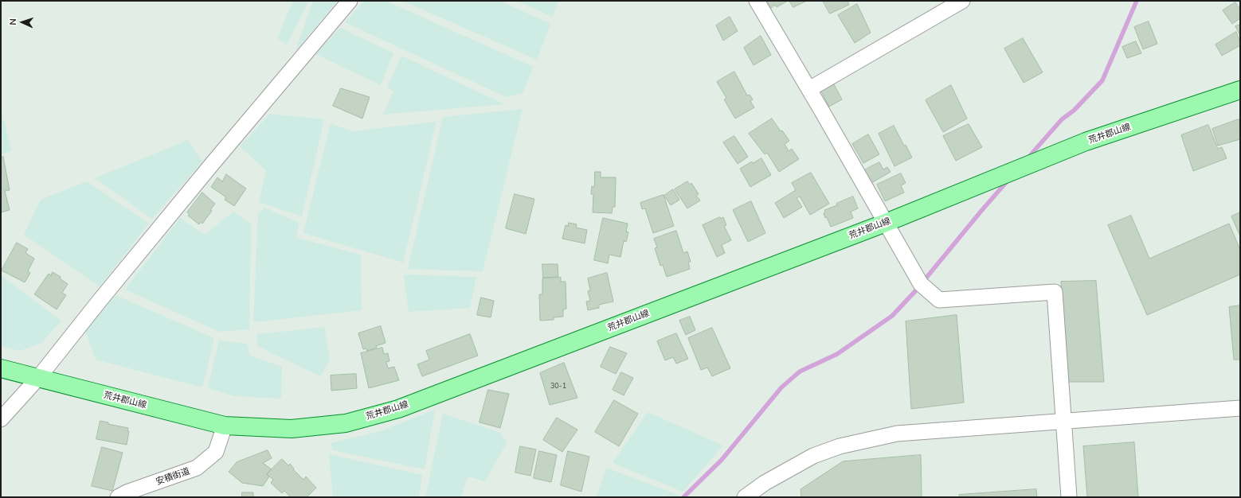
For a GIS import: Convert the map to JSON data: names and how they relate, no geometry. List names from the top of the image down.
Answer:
{
  "streets": {
    "main road": ["荒井郡山線"],
    "street": ["安積街道"]
  },
  "crossings": [
    ["荒井郡山線", "安積街道"]
  ],
  "house_numbers": ["30-1"],
  "north": "left"
}
